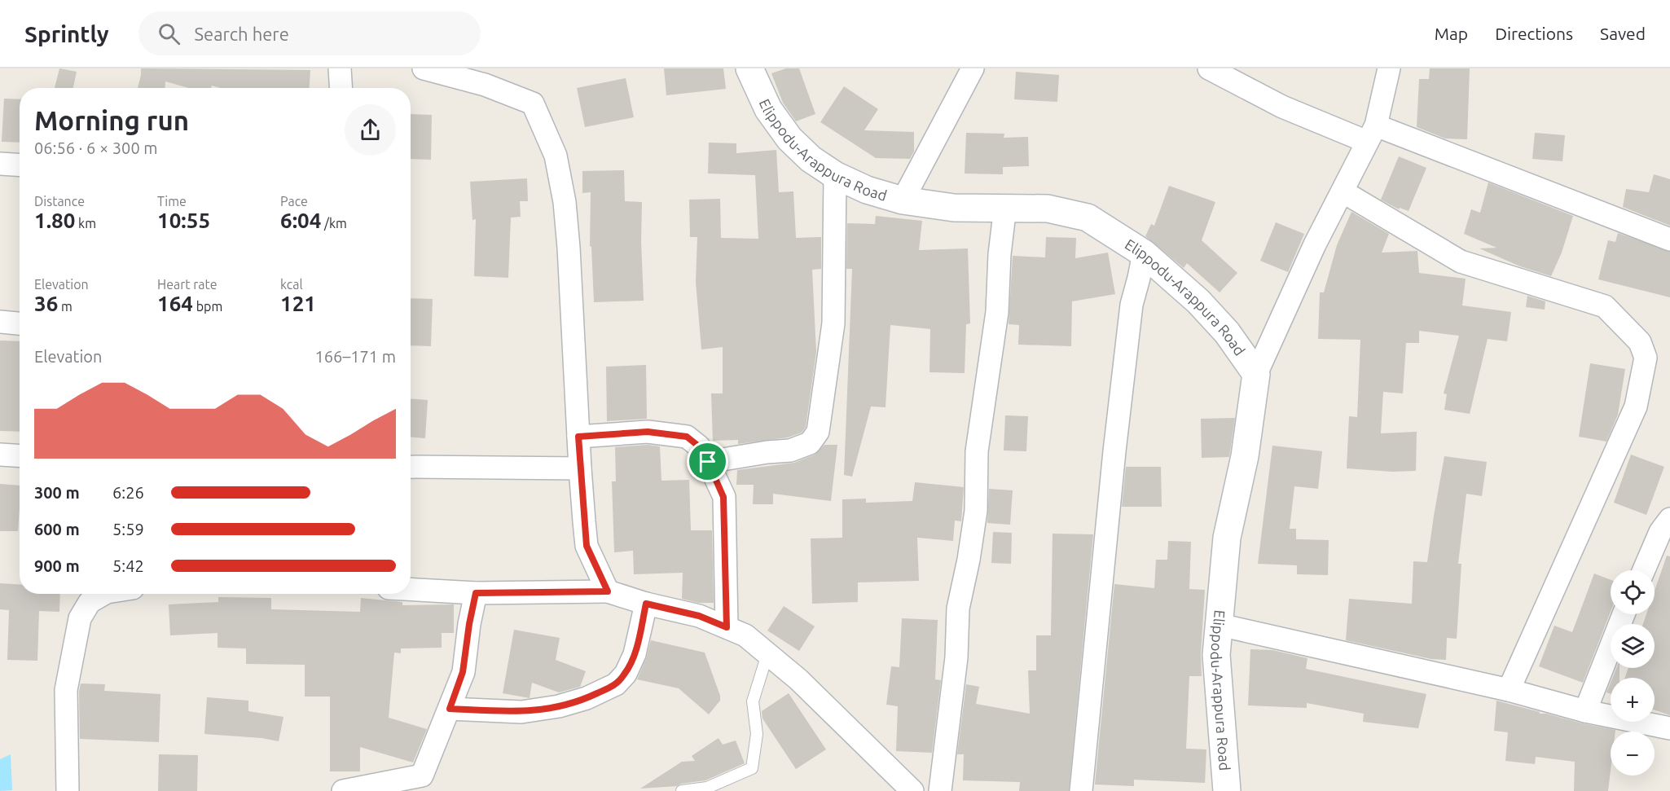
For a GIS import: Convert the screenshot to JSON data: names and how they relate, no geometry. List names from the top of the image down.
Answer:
{
  "streets": {
    "street": ["Elippodu-Arappura Road"]
  },
  "page": {
    "header": "Sprintly",
    "search": "Search here",
    "nav": ["Map", "Directions", "Saved"],
    "heading": ["Morning run", "06:56 · 6 × 300 m"],
    "stats": [
      ["Distance", "1.80 km"],
      ["Time", "10:55"],
      ["Pace", "6:04 /km"],
      ["Elevation", "36 m"],
      ["Heart rate", "164 bpm"],
      ["kcal", "121"]
    ],
    "chart": ["Elevation", "166–171 m"],
    "list": [
      {
        "name": "300 m",
        "note": "6:26"
      },
      {
        "name": "600 m",
        "note": "5:59"
      },
      {
        "name": "900 m",
        "note": "5:42"
      }
    ],
    "map_buttons": ["+", "−"]
  }
}
